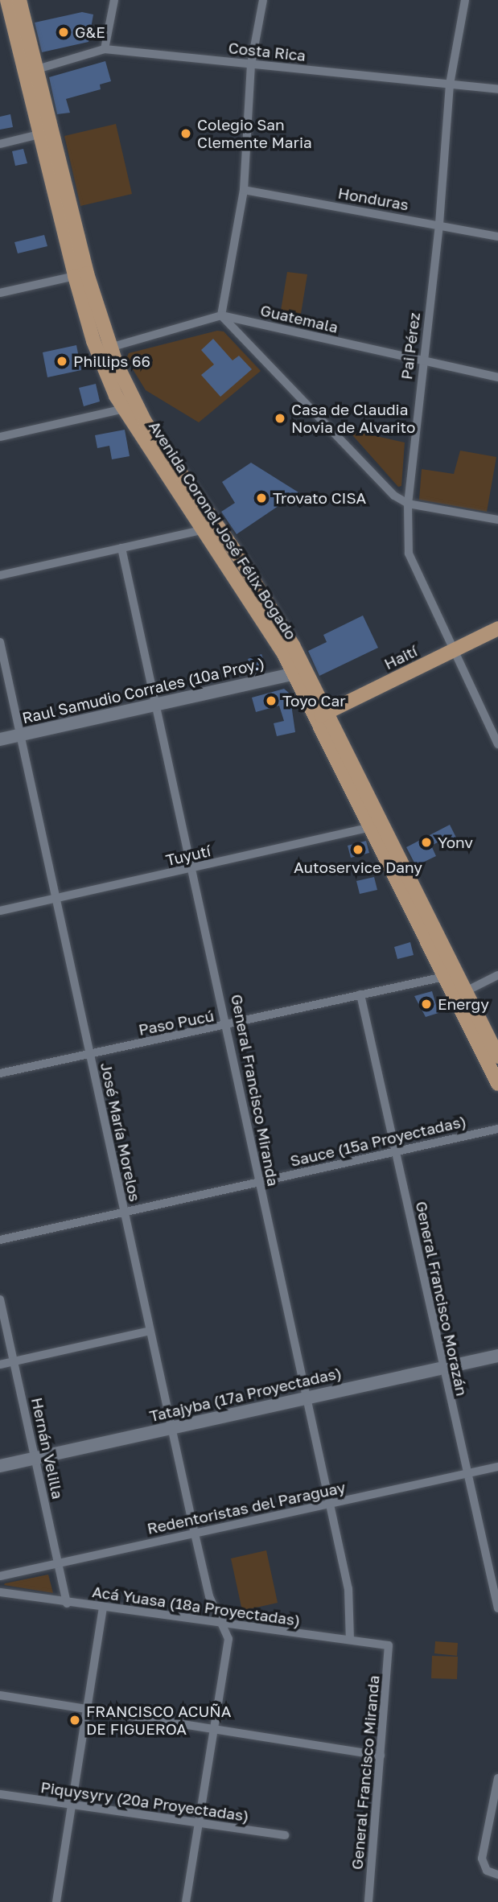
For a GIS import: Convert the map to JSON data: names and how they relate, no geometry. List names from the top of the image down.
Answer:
{
  "streets": {
    "main road": ["Avenida Coronel José Félix Bogado", "Haití"],
    "street": [
      "Costa Rica",
      "Honduras",
      "Guatemala",
      "Pai Pérez",
      "Raul Samudio Corrales (10ª Proy.)",
      "Tuyutí",
      "Paso Pucú",
      "General Francisco Miranda",
      "José María Morelos",
      "Sauce (15ª Proyectadas)",
      "General Francisco Morazán",
      "Tatajyba (17ª Proyectadas)",
      "Hernán Velilla",
      "Redentoristas del Paraguay",
      "Acá Yuasa (18ª Proyectadas)",
      "Piquysyry (20ª Proyectadas)"
    ]
  },
  "crossings": [
    ["Costa Rica", "Pai Pérez"],
    ["Costa Rica", "Avenida Coronel José Félix Bogado"],
    ["Honduras", "Pai Pérez"],
    ["Guatemala", "Pai Pérez"],
    ["Guatemala", "Avenida Coronel José Félix Bogado"],
    ["Pai Pérez", "Haití"],
    ["Avenida Coronel José Félix Bogado", "Haití"],
    ["Avenida Coronel José Félix Bogado", "Raul Samudio Corrales (10ª Proy.)"],
    ["Avenida Coronel José Félix Bogado", "Tuyutí"],
    ["Avenida Coronel José Félix Bogado", "Paso Pucú"],
    ["Raul Samudio Corrales (10ª Proy.)", "General Francisco Miranda"],
    ["Raul Samudio Corrales (10ª Proy.)", "José María Morelos"],
    ["Tuyutí", "General Francisco Miranda"],
    ["Tuyutí", "José María Morelos"],
    ["Paso Pucú", "General Francisco Miranda"],
    ["Paso Pucú", "José María Morelos"],
    ["Paso Pucú", "General Francisco Morazán"],
    ["General Francisco Miranda", "Sauce (15ª Proyectadas)"],
    ["General Francisco Miranda", "Tatajyba (17ª Proyectadas)"],
    ["General Francisco Miranda", "Redentoristas del Paraguay"],
    ["General Francisco Miranda", "Acá Yuasa (18ª Proyectadas)"],
    ["José María Morelos", "Sauce (15ª Proyectadas)"],
    ["José María Morelos", "Tatajyba (17ª Proyectadas)"],
    ["José María Morelos", "Redentoristas del Paraguay"],
    ["José María Morelos", "Acá Yuasa (18ª Proyectadas)"],
    ["José María Morelos", "Piquysyry (20ª Proyectadas)"],
    ["Sauce (15ª Proyectadas)", "General Francisco Morazán"],
    ["General Francisco Morazán", "Tatajyba (17ª Proyectadas)"],
    ["General Francisco Morazán", "Redentoristas del Paraguay"],
    ["Tatajyba (17ª Proyectadas)", "Hernán Velilla"],
    ["Hernán Velilla", "Redentoristas del Paraguay"],
    ["Hernán Velilla", "Acá Yuasa (18ª Proyectadas)"]
  ],
  "places": [
    "G&E",
    "Colegio San Clemente Maria",
    "Phillips 66",
    "Casa de Claudia Novia de Alvarito",
    "Trovato CISA",
    "Toyo Car",
    "Yonv",
    "Autoservice Dany",
    "Energy",
    "FRANCISCO ACUÑA DE FIGUEROA"
  ]
}
